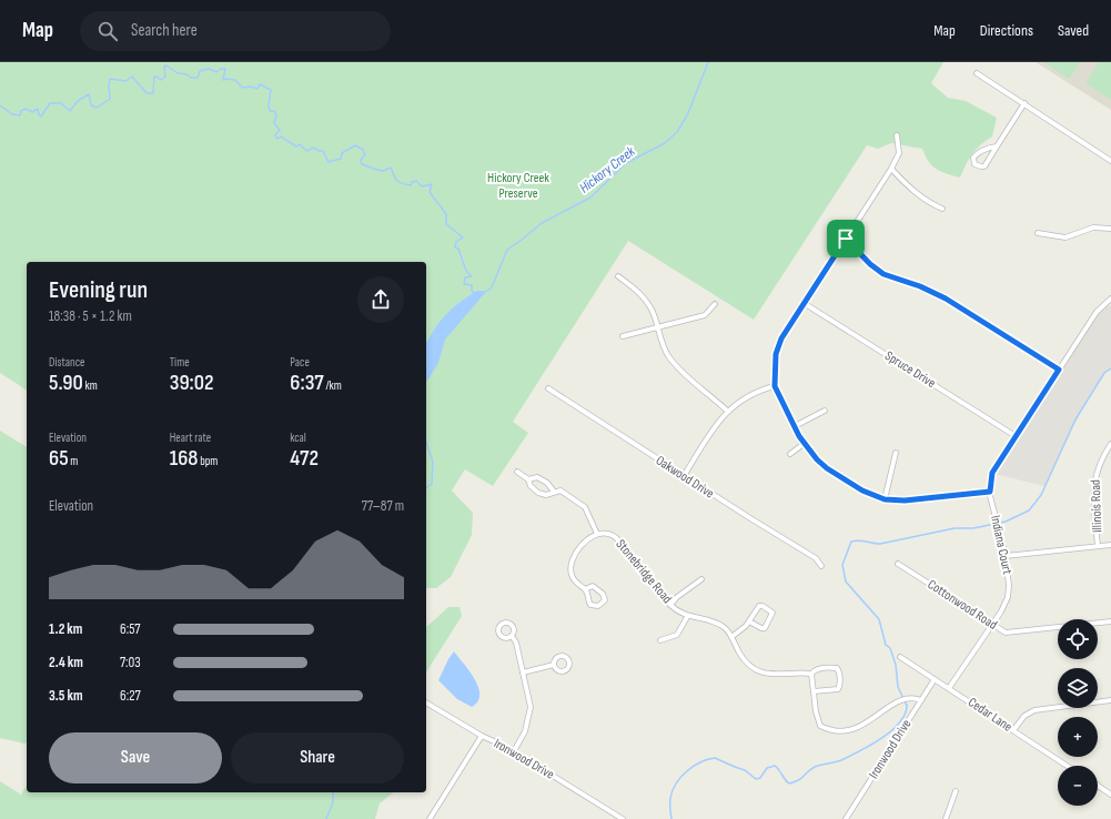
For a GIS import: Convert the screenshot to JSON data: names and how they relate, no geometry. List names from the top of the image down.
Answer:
{
  "streets": {
    "street": [
      "Spruce Drive",
      "Oakwood Drive",
      "Illinois Road",
      "Indiana Court",
      "Stonebridge Road",
      "Cottonwood Road",
      "Cedar Lane",
      "Ironwood Drive"
    ]
  },
  "crossings": [
    ["Indiana Court", "Cottonwood Road"],
    ["Indiana Court", "Cedar Lane"],
    ["Cedar Lane", "Ironwood Drive"]
  ],
  "water": ["Hickory Creek"],
  "parks": ["Hickory Creek Preserve"],
  "page": {
    "header": "Map",
    "search": "Search here",
    "nav": ["Map", "Directions", "Saved"],
    "heading": ["Evening run", "18:38 · 5 × 1.2 km"],
    "stats": [
      ["Distance", "5.90 km"],
      ["Time", "39:02"],
      ["Pace", "6:37 /km"],
      ["Elevation", "65 m"],
      ["Heart rate", "168 bpm"],
      ["kcal", "472"]
    ],
    "chart": ["Elevation", "77–87 m"],
    "list": [
      {
        "name": "1.2 km",
        "note": "6:57"
      },
      {
        "name": "2.4 km",
        "note": "7:03"
      },
      {
        "name": "3.5 km",
        "note": "6:27"
      }
    ],
    "map_buttons": ["+", "−"],
    "buttons": ["Save", "Share"]
  }
}
